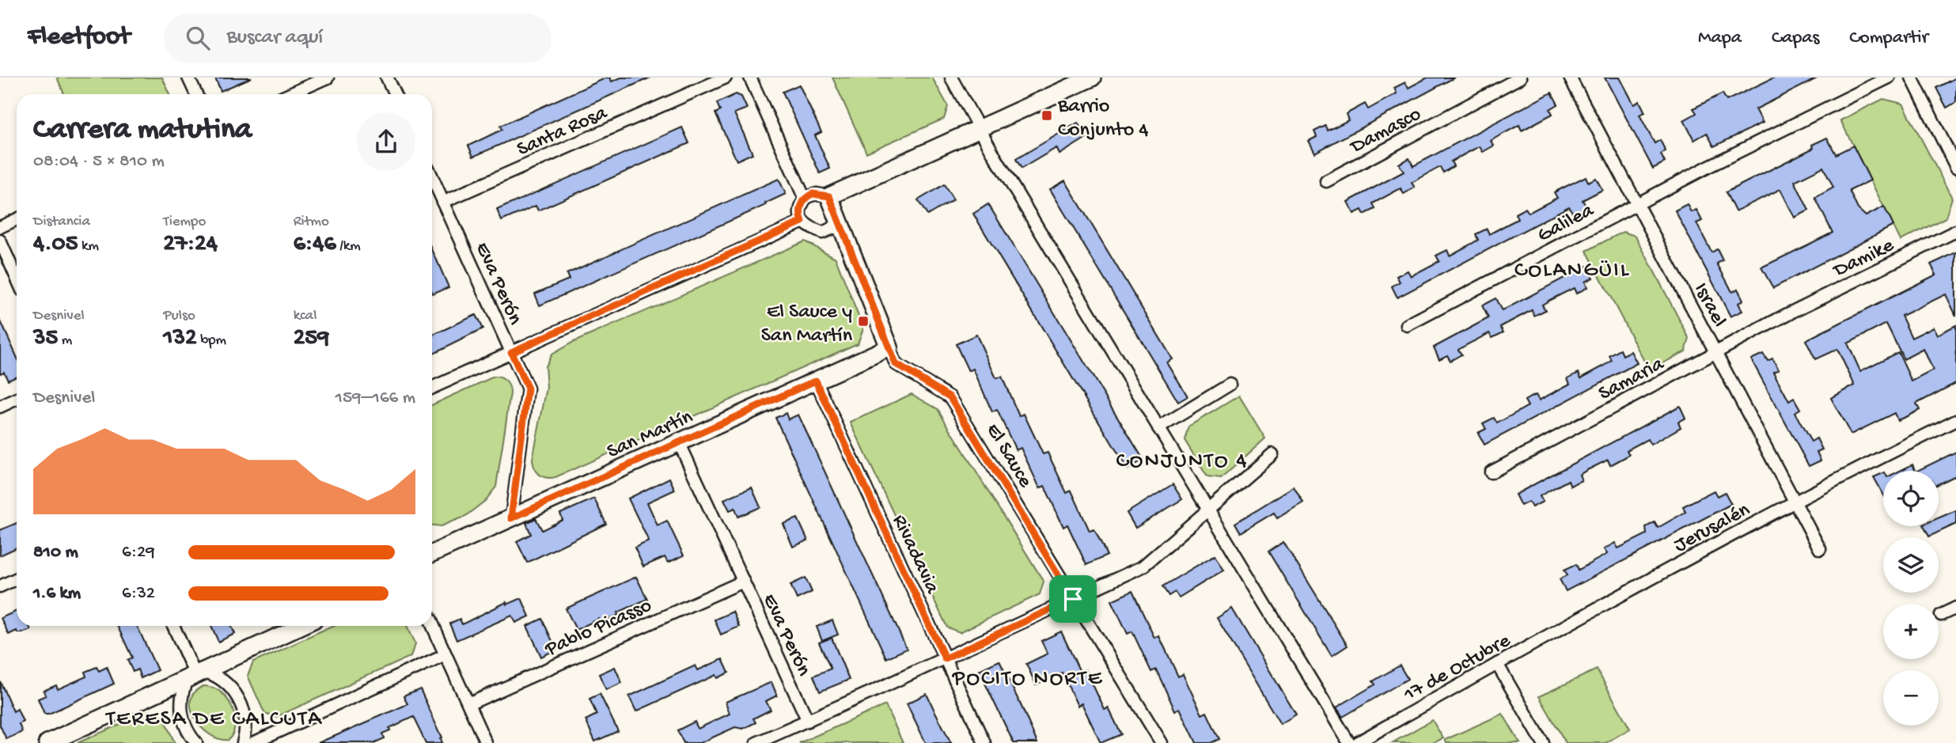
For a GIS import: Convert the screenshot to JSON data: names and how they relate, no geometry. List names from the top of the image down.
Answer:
{
  "streets": {
    "street": [
      "Damasco",
      "Santa Rosa",
      "Galilea",
      "Damike",
      "Eva Perón",
      "Israel",
      "Samaria",
      "San Martín",
      "El Sauce",
      "Jerusalén",
      "Rivadavia",
      "Pablo Picasso",
      "17 de Octubre"
    ]
  },
  "crossings": [
    ["Santa Rosa", "Eva Perón"],
    ["Galilea", "Israel"],
    ["Damike", "Samaria"],
    ["Eva Perón", "San Martín"],
    ["Eva Perón", "Pablo Picasso"],
    ["Israel", "Samaria"],
    ["Israel", "Jerusalén"],
    ["San Martín", "El Sauce"],
    ["San Martín", "Rivadavia"],
    ["Jerusalén", "17 de Octubre"]
  ],
  "districts": [
    "COLANGÜIL",
    "CONJUNTO 4",
    "POCITO NORTE",
    "TERESA DE CALCUTA"
  ],
  "places": {
    "transit": ["Barrio Conjunto 4", "El Sauce y San Martín"]
  },
  "page": {
    "header": "Fleetfoot",
    "search": "Buscar aquí",
    "nav": ["Mapa", "Capas", "Compartir"],
    "heading": ["Carrera matutina", "08:04 · 5 × 810 m"],
    "stats": [
      ["Distancia", "4.05 km"],
      ["Tiempo", "27:24"],
      ["Ritmo", "6:46 /km"],
      ["Desnivel", "35 m"],
      ["Pulso", "132 bpm"],
      ["kcal", "259"]
    ],
    "chart": ["Desnivel", "159–166 m"],
    "map_buttons": ["+", "−"],
    "list": [
      {
        "name": "810 m",
        "note": "6:29"
      },
      {
        "name": "1.6 km",
        "note": "6:32"
      }
    ]
  }
}
